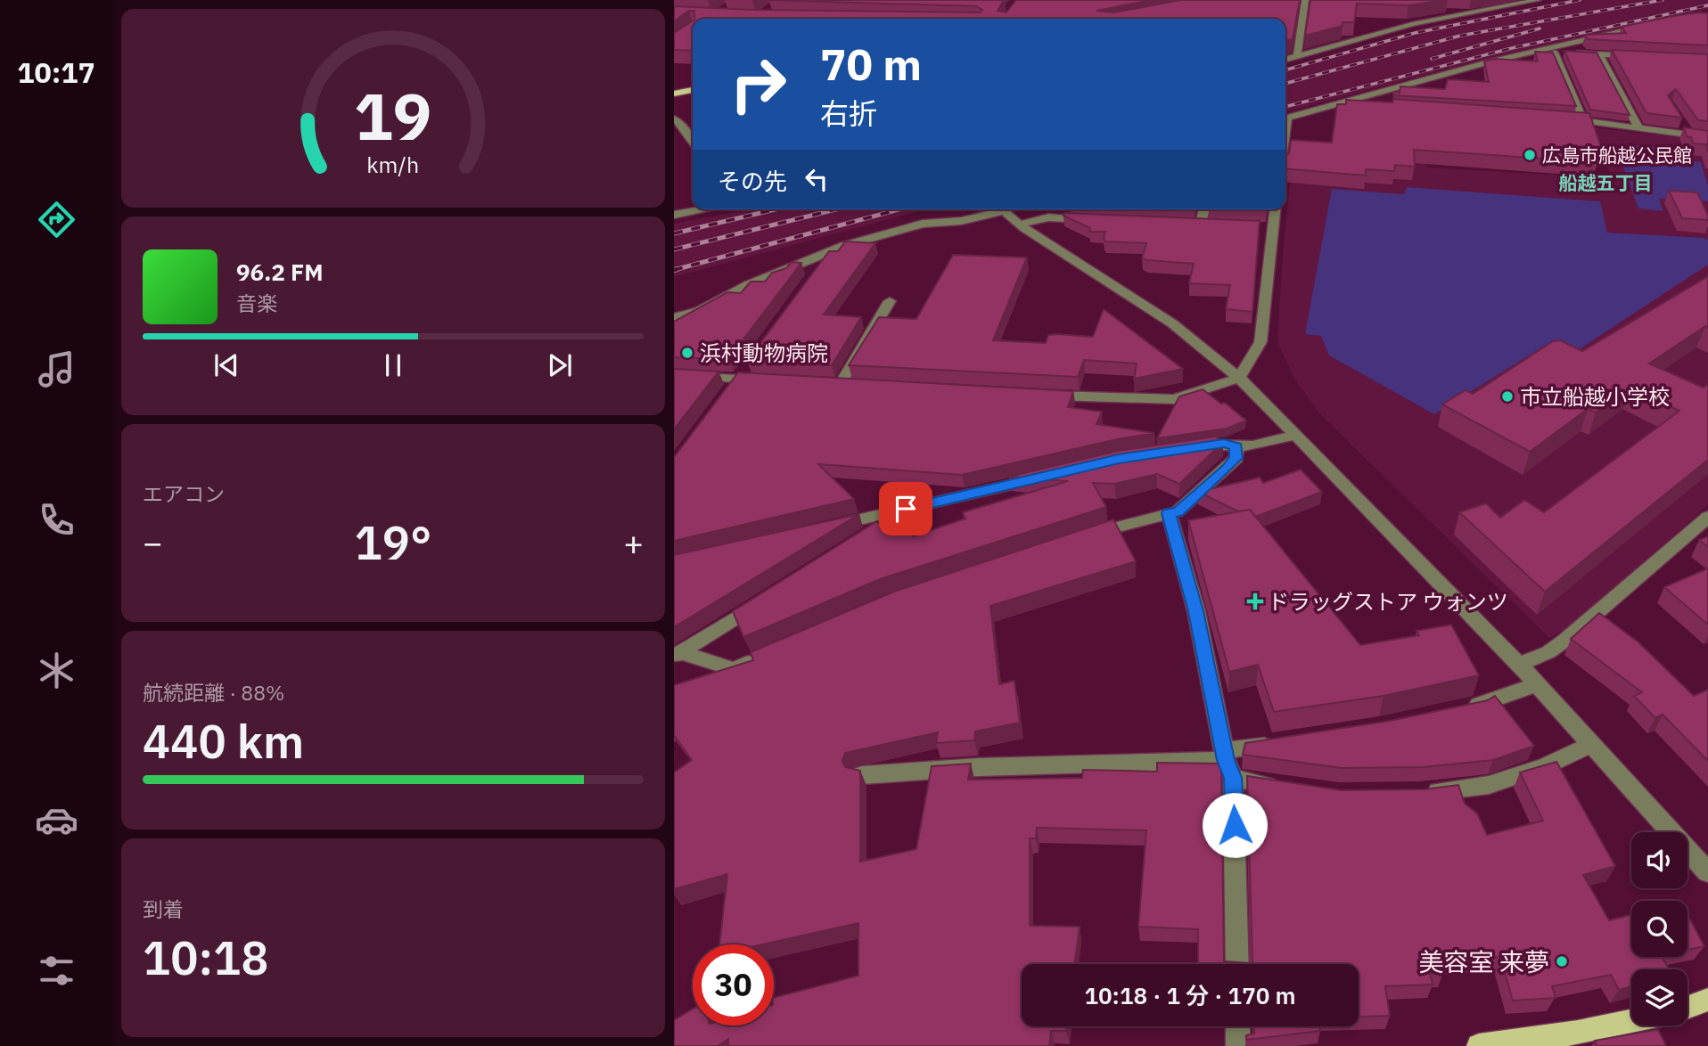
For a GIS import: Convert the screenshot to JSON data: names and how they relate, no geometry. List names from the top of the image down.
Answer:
{
  "districts": ["船越五丁目"],
  "places": {
    "other": [
      "広島市船越公民館",
      "浜村動物病院",
      "市立船越小学校",
      "美容室 来夢"
    ],
    "health": ["ドラッグストア ウォンツ"]
  },
  "page": {
    "tabs": "10:17",
    "turn": ["70 m", "右折"],
    "then": "その先",
    "song": ["96.2 FM", "音楽"],
    "tile": [
      "エアコン",
      ["航続距離 · 88%", "440 km"],
      ["到着", "10:18"]
    ],
    "heat": ["−", "19°", "+"],
    "limit": "30",
    "trip": "10:18 · 1 分 · 170 m",
    "gauge": ["19", "km/h"]
  }
}
